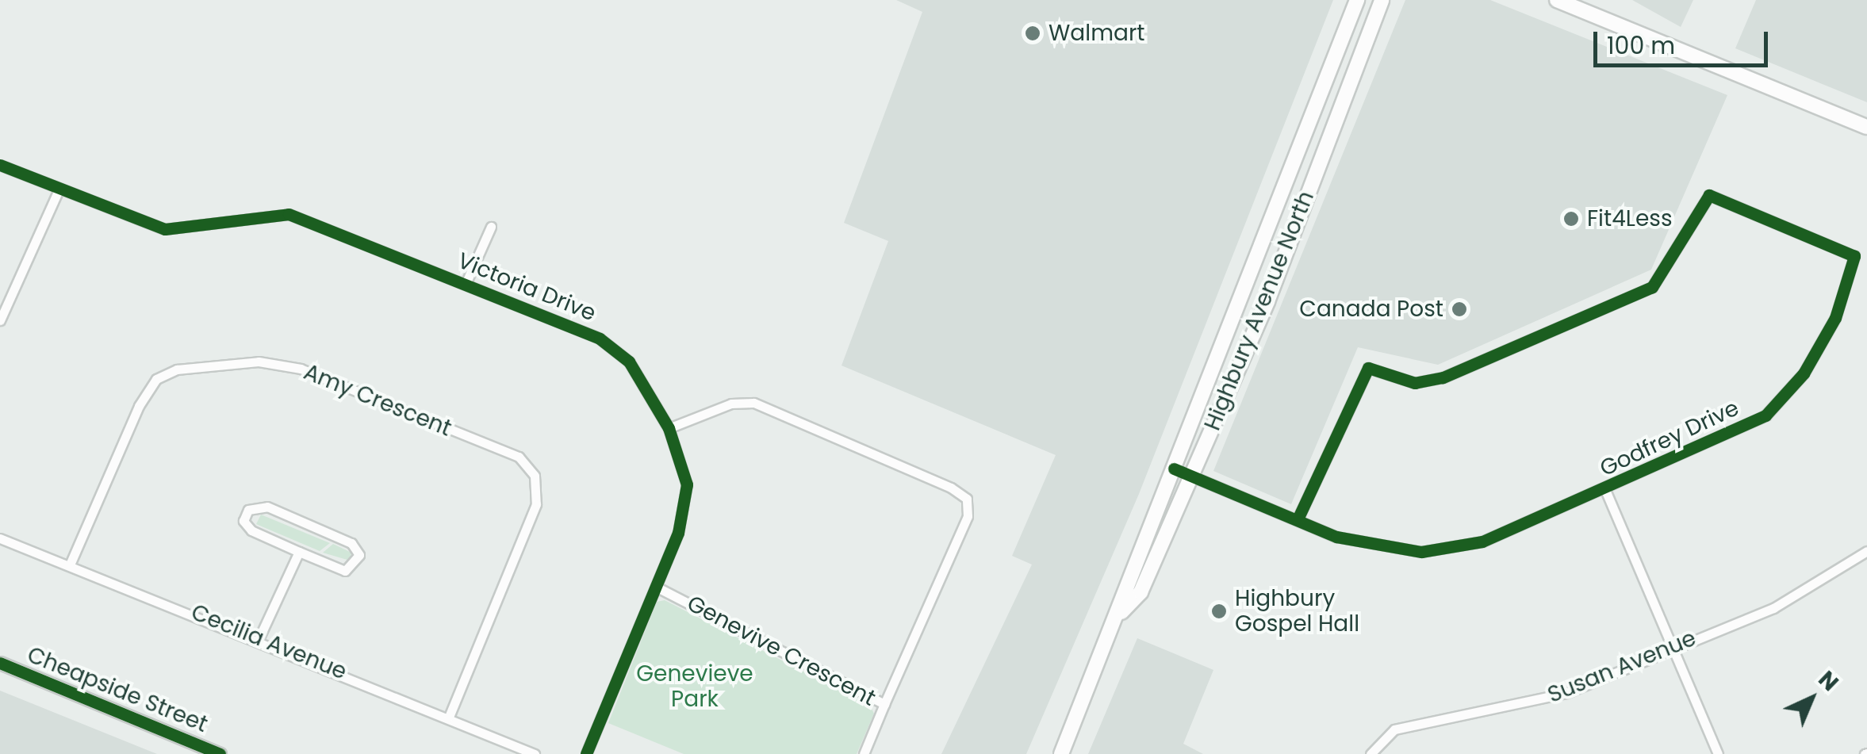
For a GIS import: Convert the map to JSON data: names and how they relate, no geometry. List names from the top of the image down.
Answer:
{
  "streets": {
    "main road": ["Highbury Avenue North"],
    "street": [
      "Victoria Drive",
      "Amy Crescent",
      "Godfrey Drive",
      "Cecilia Avenue",
      "Genevive Crescent",
      "Susan Avenue",
      "Cheapside Street"
    ]
  },
  "crossings": [
    ["Victoria Drive", "Genevive Crescent"],
    ["Highbury Avenue North", "Godfrey Drive"],
    ["Amy Crescent", "Cecilia Avenue"]
  ],
  "parks": ["Genevieve Park"],
  "places": [
    "Walmart",
    "Fit4Less",
    "Canada Post",
    "Highbury Gospel Hall"
  ],
  "scale_bar": "100 m",
  "north": "top right"
}
